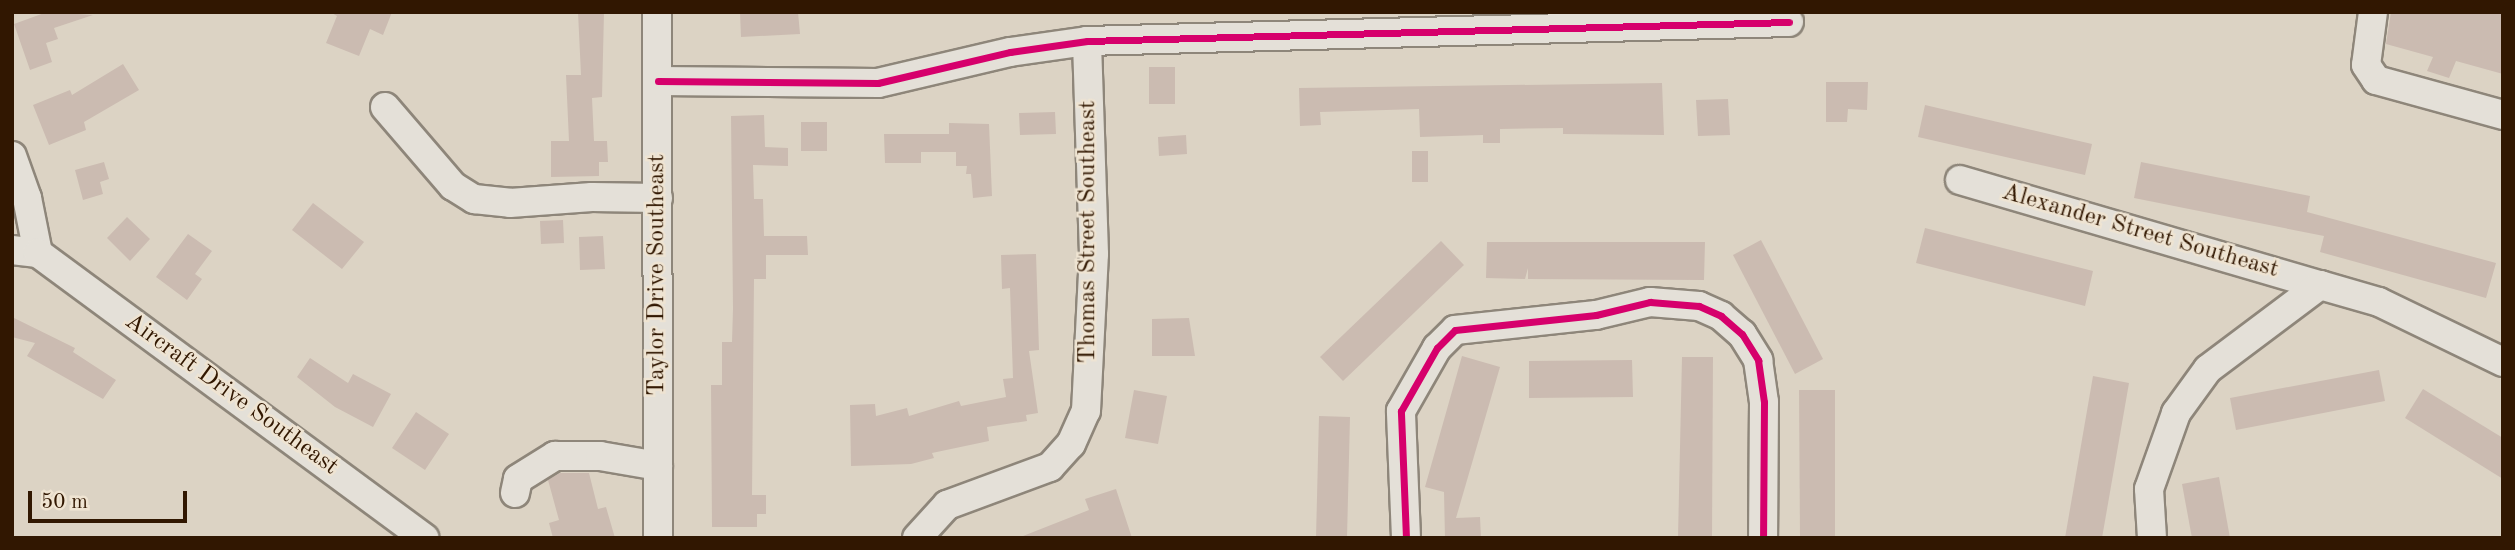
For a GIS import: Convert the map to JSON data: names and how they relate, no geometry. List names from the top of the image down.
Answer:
{
  "streets": {
    "street": [
      "Thomas Street Southeast",
      "Alexander Street Southeast",
      "Taylor Drive Southeast",
      "Aircraft Drive Southeast"
    ]
  },
  "scale_bar": "50 m"
}
